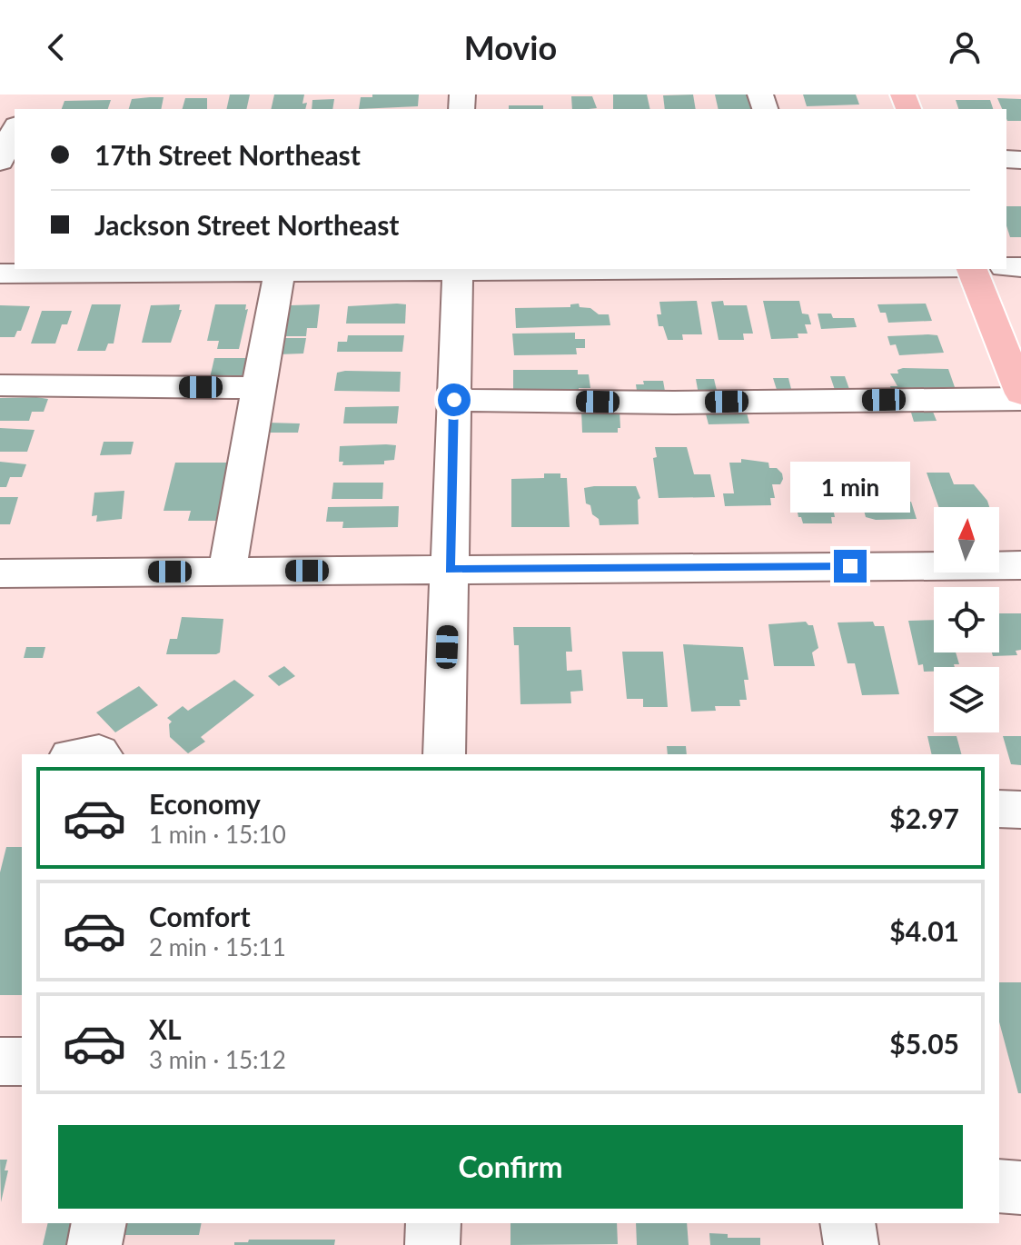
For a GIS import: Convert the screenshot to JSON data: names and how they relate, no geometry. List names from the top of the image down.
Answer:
{
  "north": "top",
  "page": {
    "header": "Movio",
    "banner": ["17th Street Northeast", "Jackson Street Northeast"],
    "bubble": "1 min",
    "list": [
      {
        "name": "Economy",
        "note": "1 min · 15:10",
        "value": "$2.97"
      },
      {
        "name": "Comfort",
        "note": "2 min · 15:11",
        "value": "$4.01"
      },
      {
        "name": "XL",
        "note": "3 min · 15:12",
        "value": "$5.05"
      }
    ],
    "buttons": "Confirm"
  }
}
